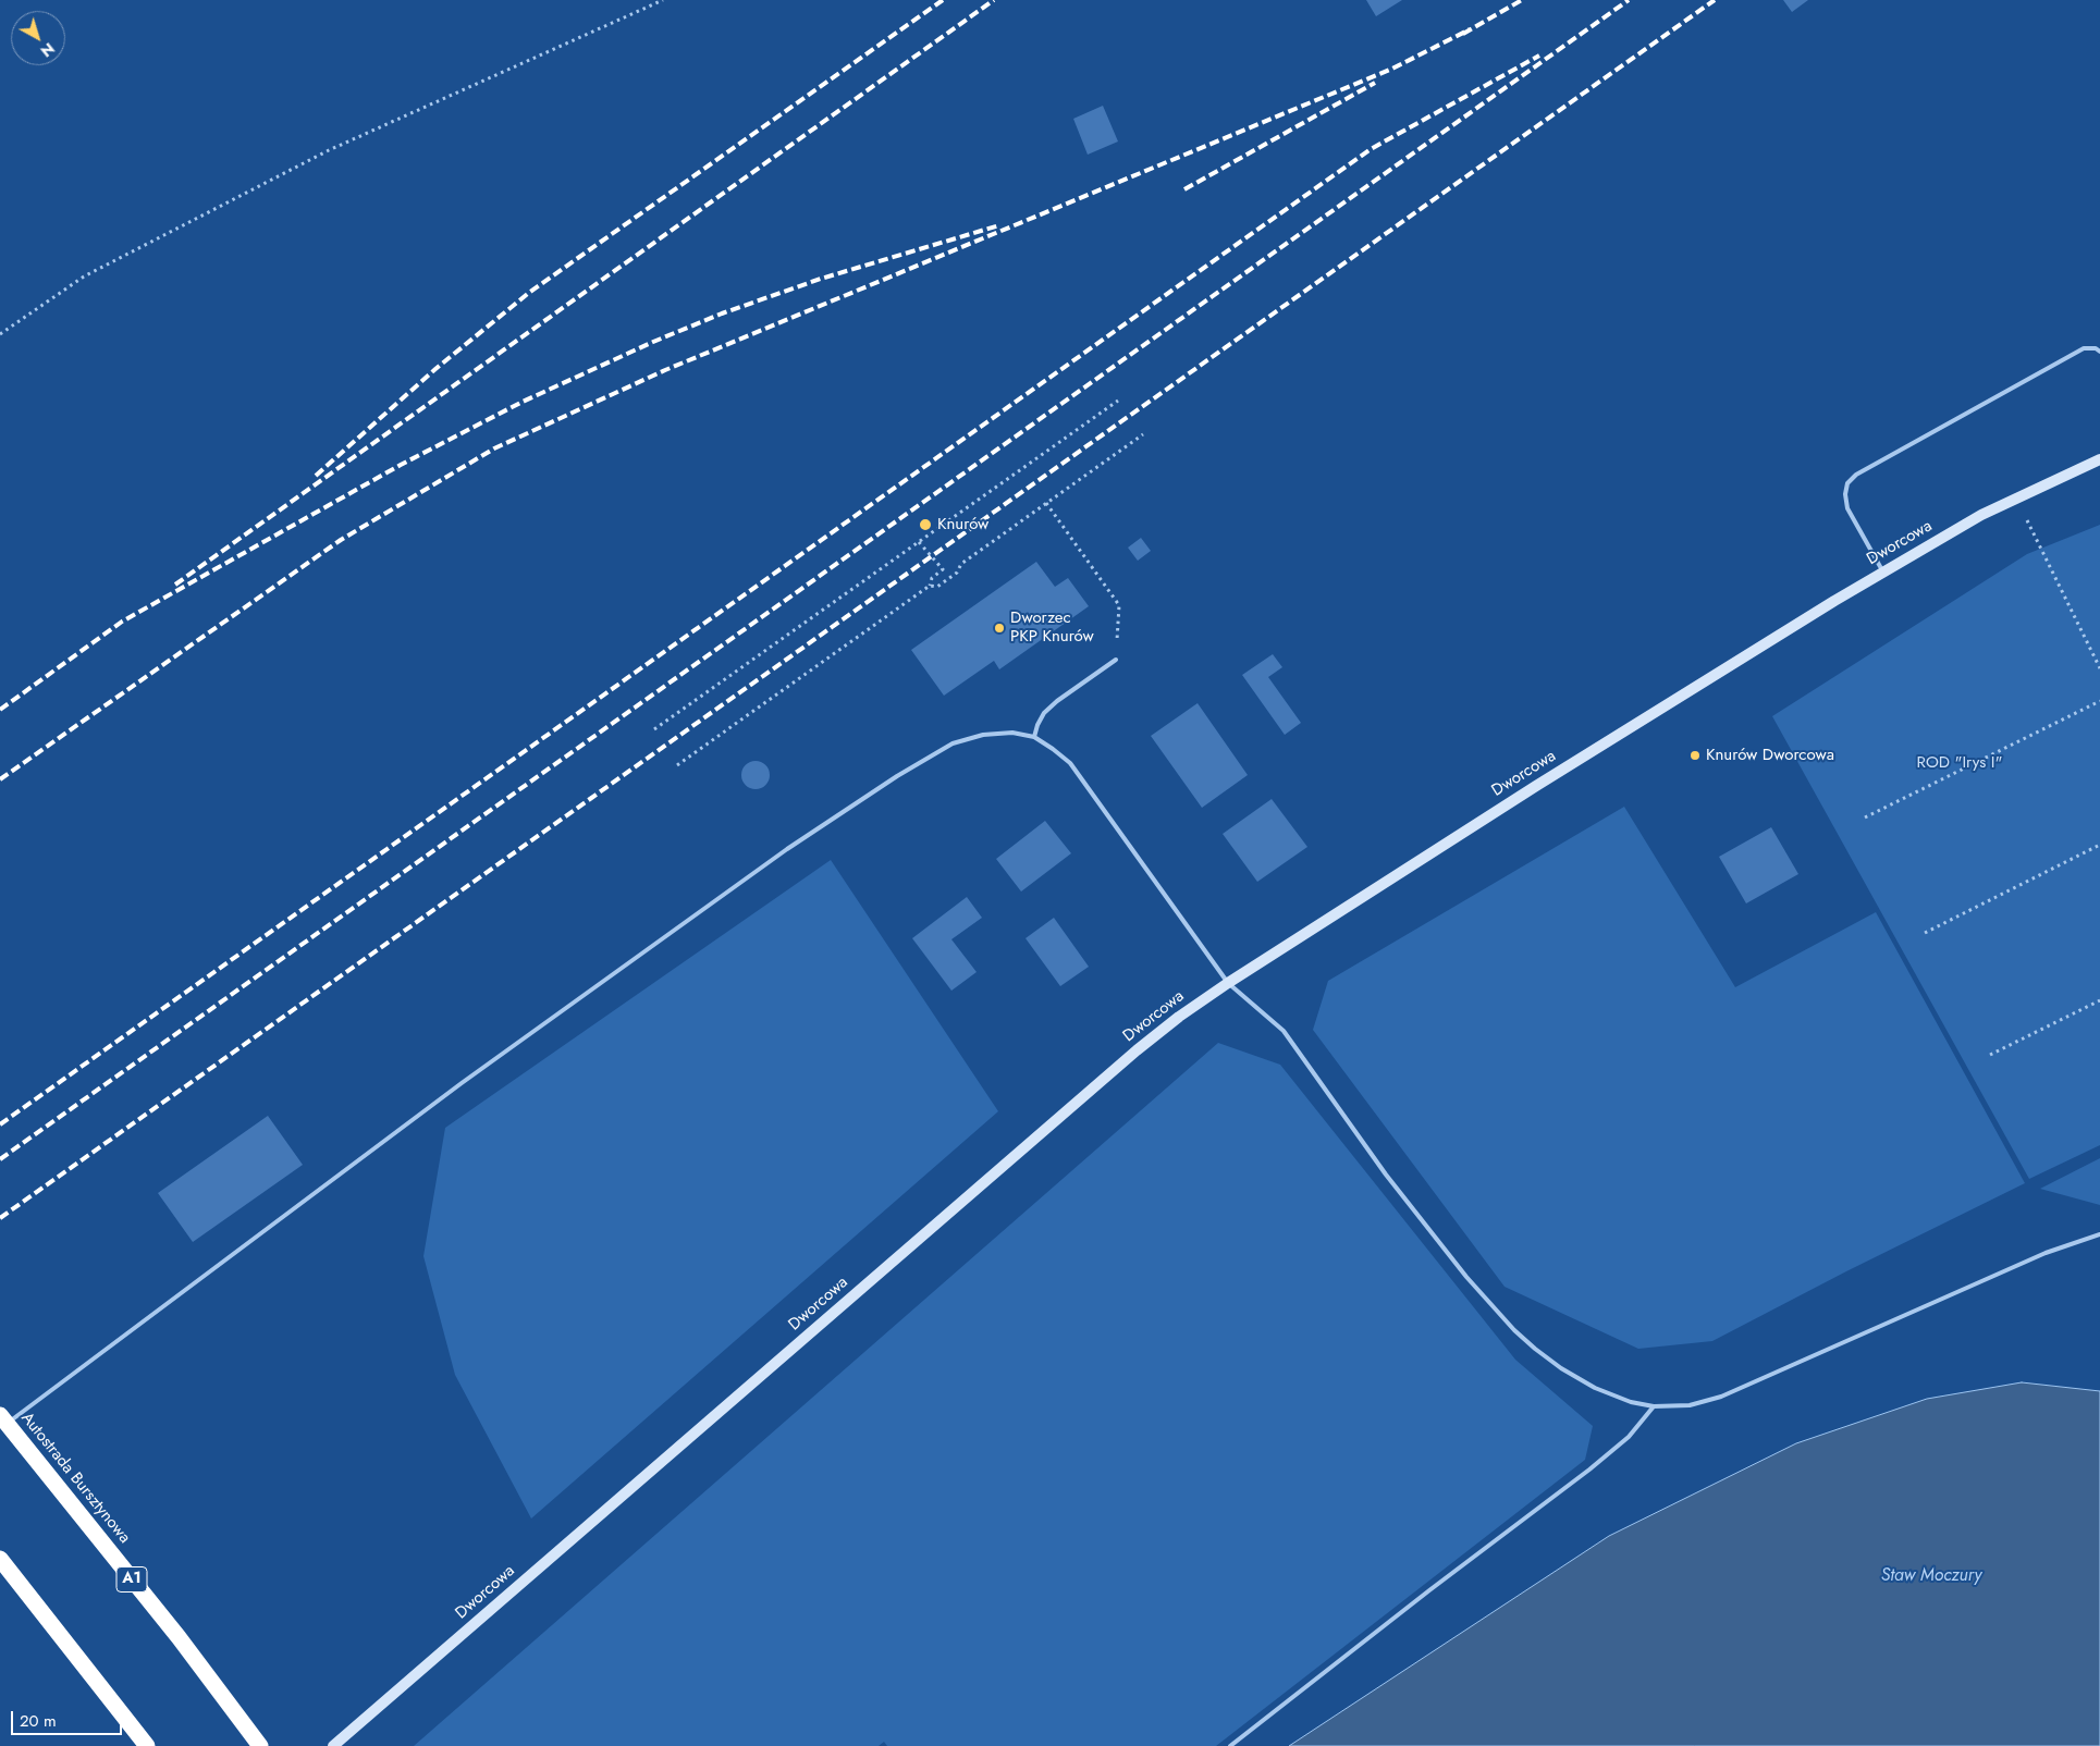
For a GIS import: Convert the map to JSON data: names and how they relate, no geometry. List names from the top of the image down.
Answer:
{
  "streets": {
    "highway": ["Autostrada Bursztynowa", "A1"],
    "main road": ["Dworcowa"]
  },
  "water": ["Staw Moczury"],
  "parks": ["ROD \"Irys I\""],
  "places": ["Knurów", "Dworzec PKP Knurów", "Knurów Dworcowa"],
  "scale_bar": "20 m",
  "north": "bottom right"
}
